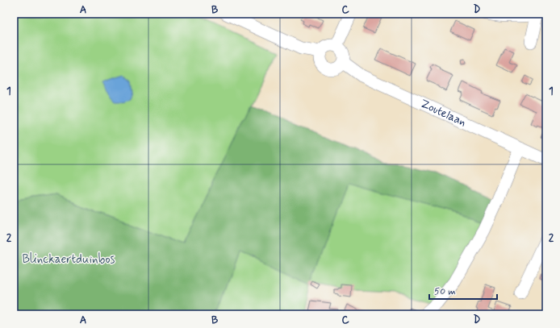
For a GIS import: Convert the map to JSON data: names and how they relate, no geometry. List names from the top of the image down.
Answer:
{
  "streets": {
    "street": ["Zoutelaan"]
  },
  "parks": ["Blinckaertduinbos"],
  "scale_bar": "50 m",
  "grid": {
    "columns": [
      "A",
      "B",
      "C",
      "D"
    ],
    "rows": ["1", "2"]
  }
}
